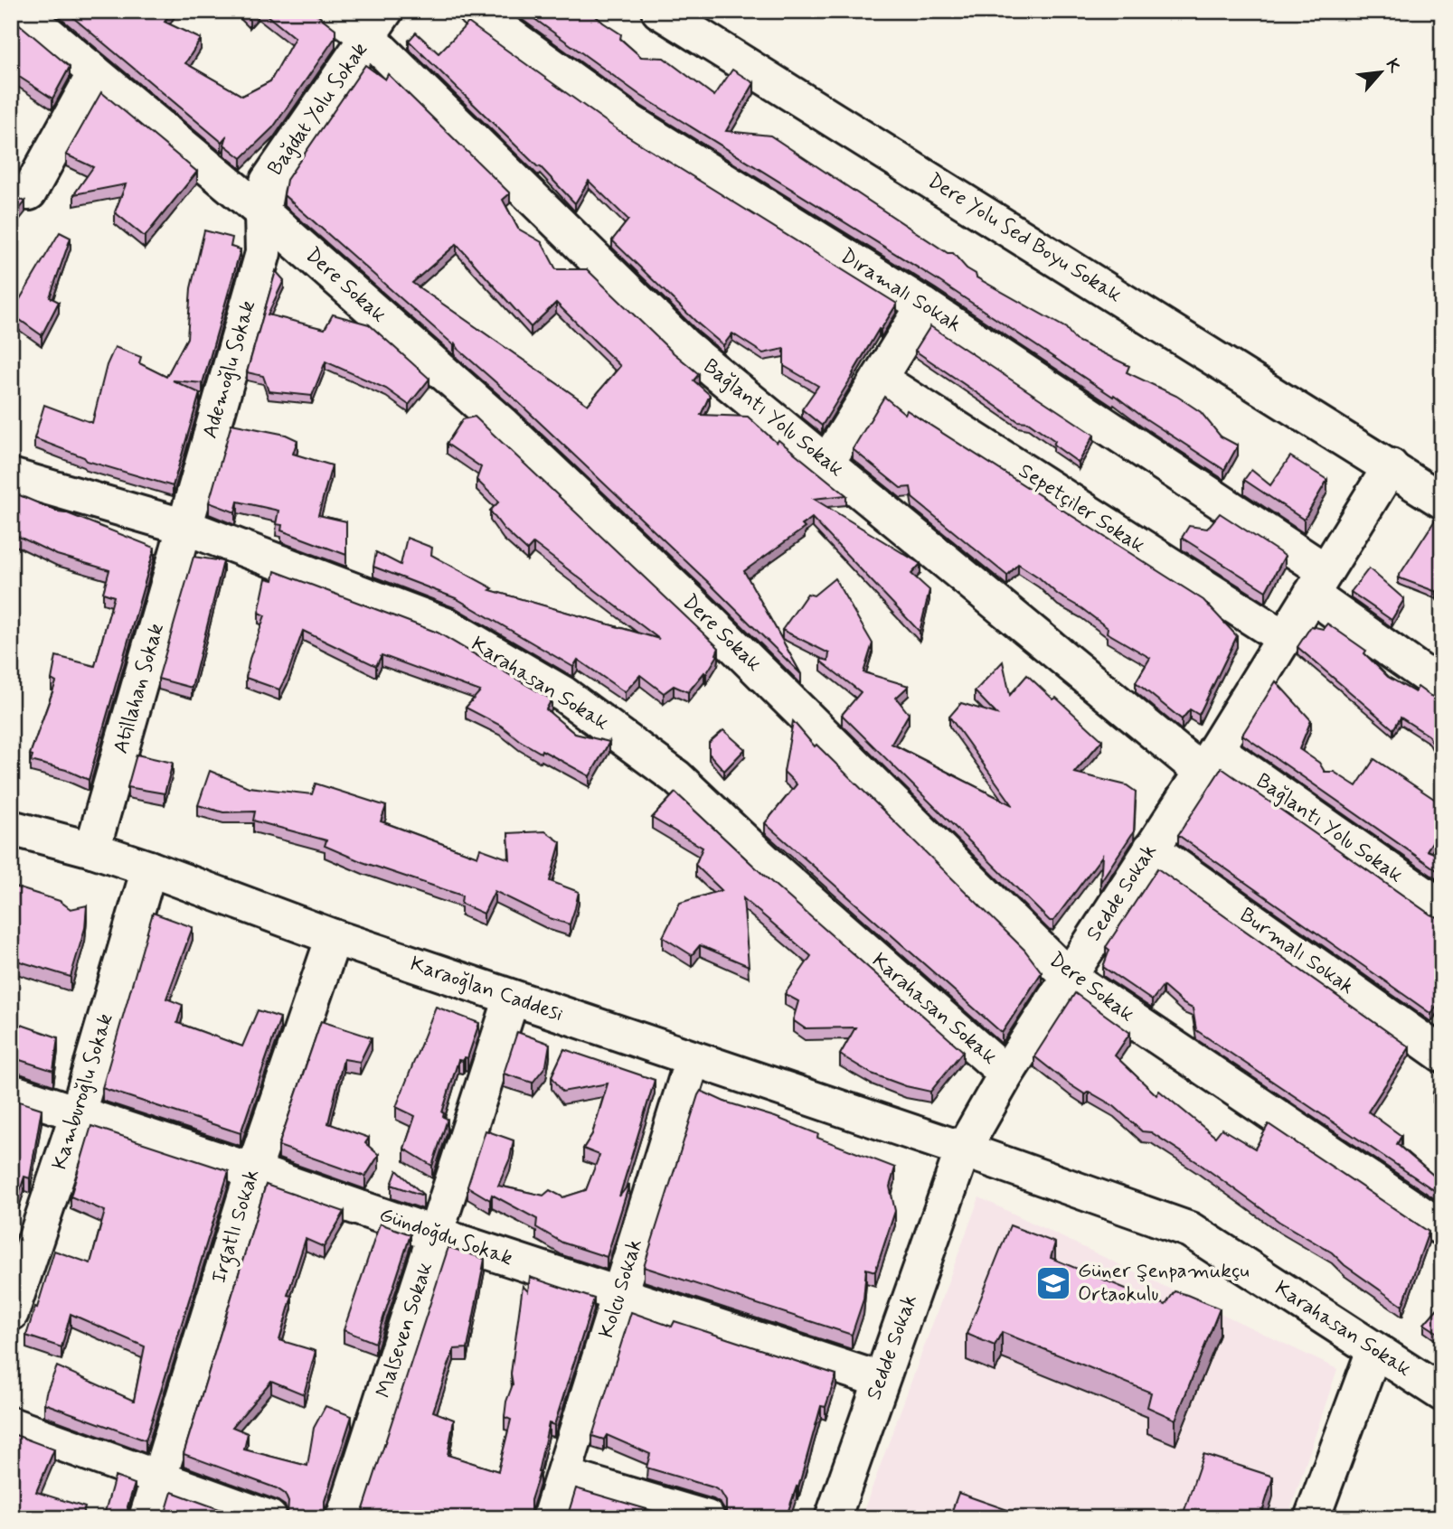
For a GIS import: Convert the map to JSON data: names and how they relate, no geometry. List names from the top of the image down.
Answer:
{
  "streets": {
    "street": [
      "Bağdat Yolu Sokak",
      "Dere Yolu Sed Boyu Sokak",
      "Dere Sokak",
      "Dıramalı Sokak",
      "Ademoğlu Sokak",
      "Bağlantı Yolu Sokak",
      "Sepetçiler Sokak",
      "Karahasan Sokak",
      "Atillahan Sokak",
      "Sedde Sokak",
      "Burmalı Sokak",
      "Karaoğlan Caddesi",
      "Kamburoğlu Sokak",
      "Irgatlı Sokak",
      "Gündoğdu Sokak",
      "Kolcu Sokak",
      "Malseven Sokak"
    ]
  },
  "crossings": [
    ["Bağdat Yolu Sokak", "Dere Sokak"],
    ["Bağdat Yolu Sokak", "Ademoğlu Sokak"],
    ["Bağdat Yolu Sokak", "Bağlantı Yolu Sokak"],
    ["Dere Yolu Sed Boyu Sokak", "Sedde Sokak"],
    ["Dere Sokak", "Ademoğlu Sokak"],
    ["Dere Sokak", "Sedde Sokak"],
    ["Dıramalı Sokak", "Sedde Sokak"],
    ["Ademoğlu Sokak", "Karahasan Sokak"],
    ["Ademoğlu Sokak", "Atillahan Sokak"],
    ["Bağlantı Yolu Sokak", "Sedde Sokak"],
    ["Sepetçiler Sokak", "Sedde Sokak"],
    ["Karahasan Sokak", "Atillahan Sokak"],
    ["Karahasan Sokak", "Sedde Sokak"],
    ["Karahasan Sokak", "Karaoğlan Caddesi"],
    ["Atillahan Sokak", "Karaoğlan Caddesi"],
    ["Sedde Sokak", "Burmalı Sokak"],
    ["Sedde Sokak", "Karaoğlan Caddesi"],
    ["Sedde Sokak", "Gündoğdu Sokak"],
    ["Karaoğlan Caddesi", "Kamburoğlu Sokak"],
    ["Karaoğlan Caddesi", "Irgatlı Sokak"],
    ["Karaoğlan Caddesi", "Kolcu Sokak"],
    ["Karaoğlan Caddesi", "Malseven Sokak"],
    ["Kamburoğlu Sokak", "Gündoğdu Sokak"],
    ["Irgatlı Sokak", "Gündoğdu Sokak"],
    ["Gündoğdu Sokak", "Kolcu Sokak"],
    ["Gündoğdu Sokak", "Malseven Sokak"]
  ],
  "places": {
    "school or university": ["Güner Şenpamukçu Ortaokulu"]
  },
  "north": "top right"
}
